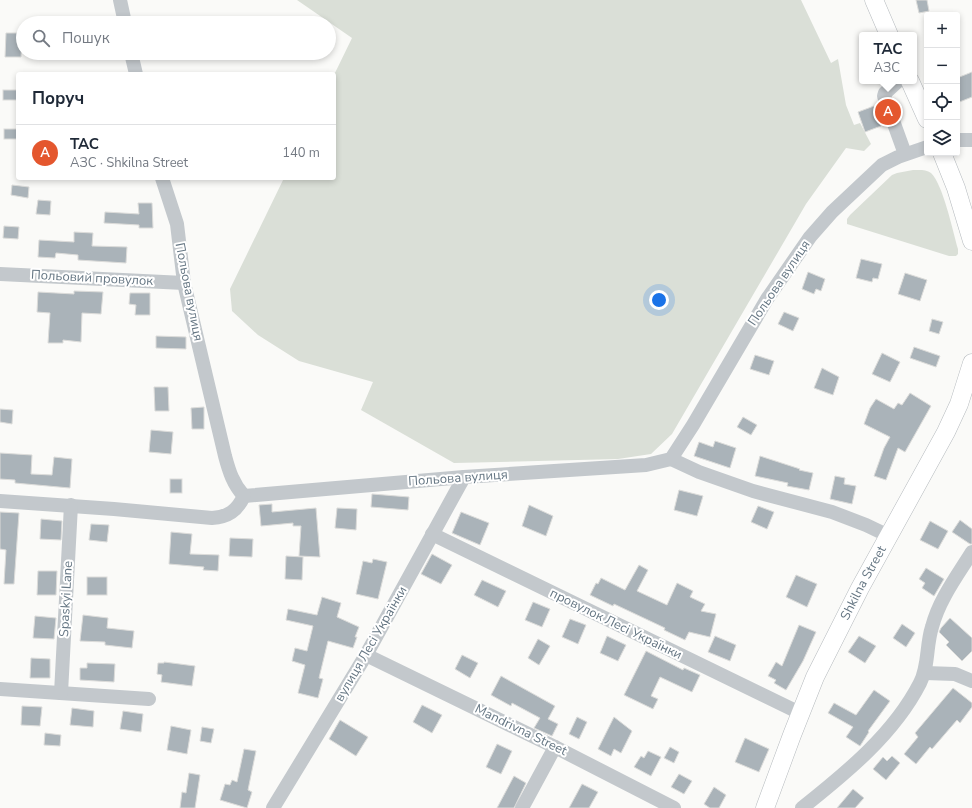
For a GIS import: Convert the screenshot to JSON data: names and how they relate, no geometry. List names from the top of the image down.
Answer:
{
  "streets": {
    "main road": ["Shkilna Street"],
    "street": [
      "Польовий провулок",
      "Польова вулиця",
      "Spaskyi Lane",
      "провулок Лесі Українки",
      "вулиця Лесі Українки",
      "Mandrivna Street"
    ]
  },
  "crossings": [
    ["Польовий провулок", "Польова вулиця"],
    ["Польова вулиця", "вулиця Лесі Українки"],
    ["Shkilna Street", "провулок Лесі Українки"],
    ["провулок Лесі Українки", "вулиця Лесі Українки"],
    ["вулиця Лесі Українки", "Mandrivna Street"]
  ],
  "page": {
    "map_buttons": ["+", "−"],
    "search": "Пошук",
    "popup": ["ТАС", "АЗС"],
    "heading": "Поруч",
    "pins": "A",
    "list": [
      {
        "mark": "A",
        "name": "ТАС",
        "note": "АЗС · Shkilna Street",
        "value": "140 m"
      }
    ]
  }
}
